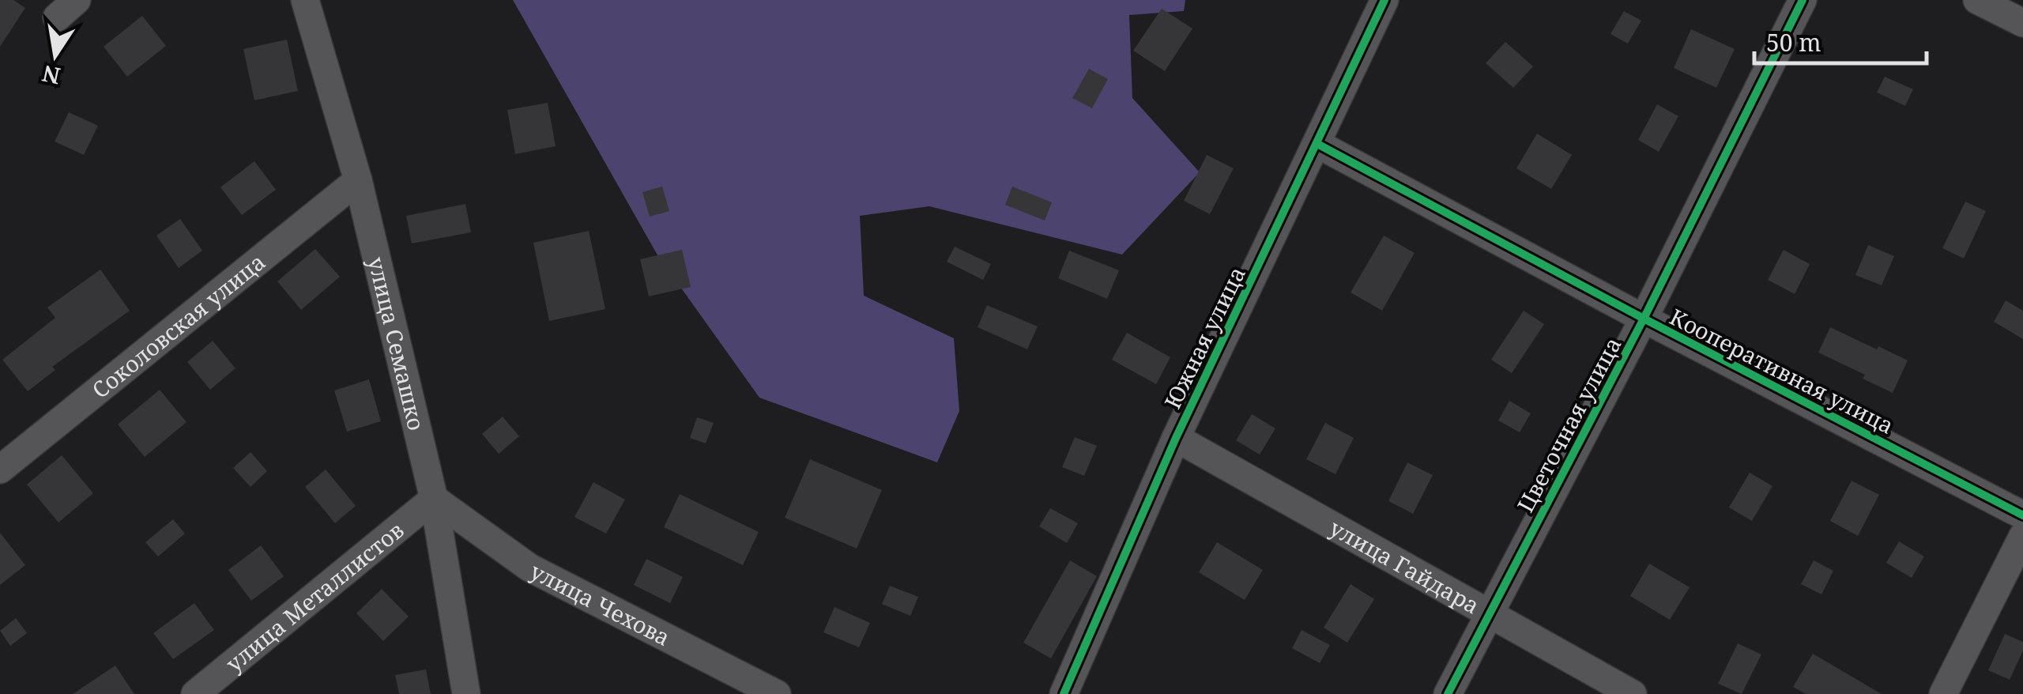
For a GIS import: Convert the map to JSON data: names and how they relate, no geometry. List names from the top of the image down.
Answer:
{
  "streets": {
    "street": [
      "Соколовская улица",
      "Южная улица",
      "улица Семашко",
      "Кооперативная улица",
      "Цветочная улица",
      "улица Гайдара",
      "улица Металлистов",
      "улица Чехова"
    ]
  },
  "crossings": [
    ["Соколовская улица", "улица Семашко"],
    ["Южная улица", "Кооперативная улица"],
    ["Южная улица", "улица Гайдара"],
    ["улица Семашко", "улица Металлистов"],
    ["улица Семашко", "улица Чехова"],
    ["Кооперативная улица", "Цветочная улица"],
    ["Цветочная улица", "улица Гайдара"],
    ["улица Металлистов", "улица Чехова"]
  ],
  "scale_bar": "50 m",
  "north": "bottom"
}
